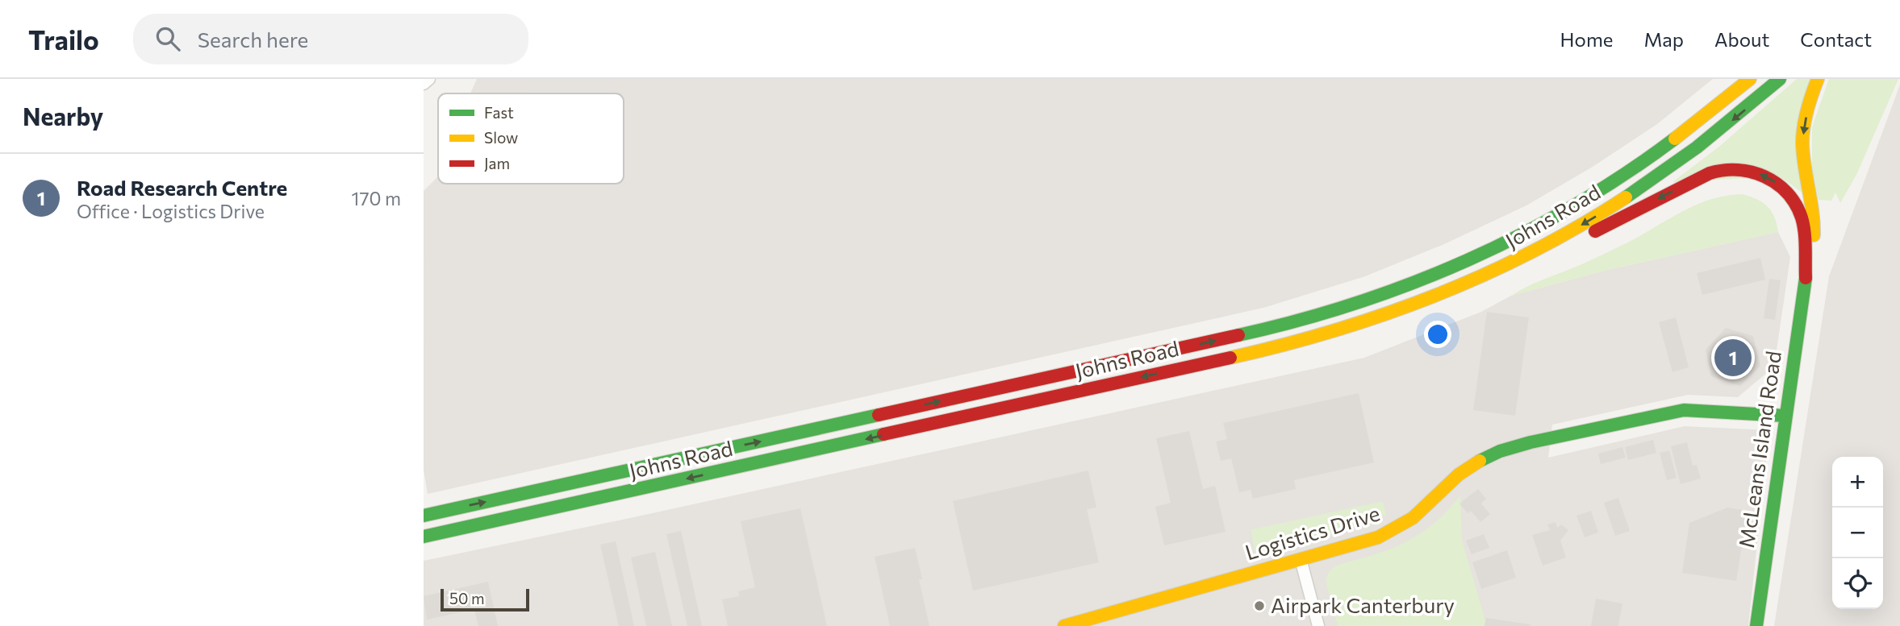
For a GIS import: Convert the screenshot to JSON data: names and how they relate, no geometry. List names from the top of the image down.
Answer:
{
  "streets": {
    "main road": ["Johns Road", "McLeans Island Road", "Logistics Drive"]
  },
  "crossings": [
    ["McLeans Island Road", "Logistics Drive"]
  ],
  "places": ["Airpark Canterbury"],
  "legend": ["Fast", "Slow", "Jam"],
  "scale_bar": "50 m",
  "page": {
    "header": "Trailo",
    "search": "Search here",
    "nav": [
      "Home",
      "Map",
      "About",
      "Contact"
    ],
    "heading": "Nearby",
    "list": [
      {
        "mark": "1",
        "name": "Road Research Centre",
        "note": "Office · Logistics Drive",
        "value": "170 m"
      }
    ],
    "pins": "1",
    "map_buttons": ["+", "−"],
    "scale": "50 m"
  }
}
